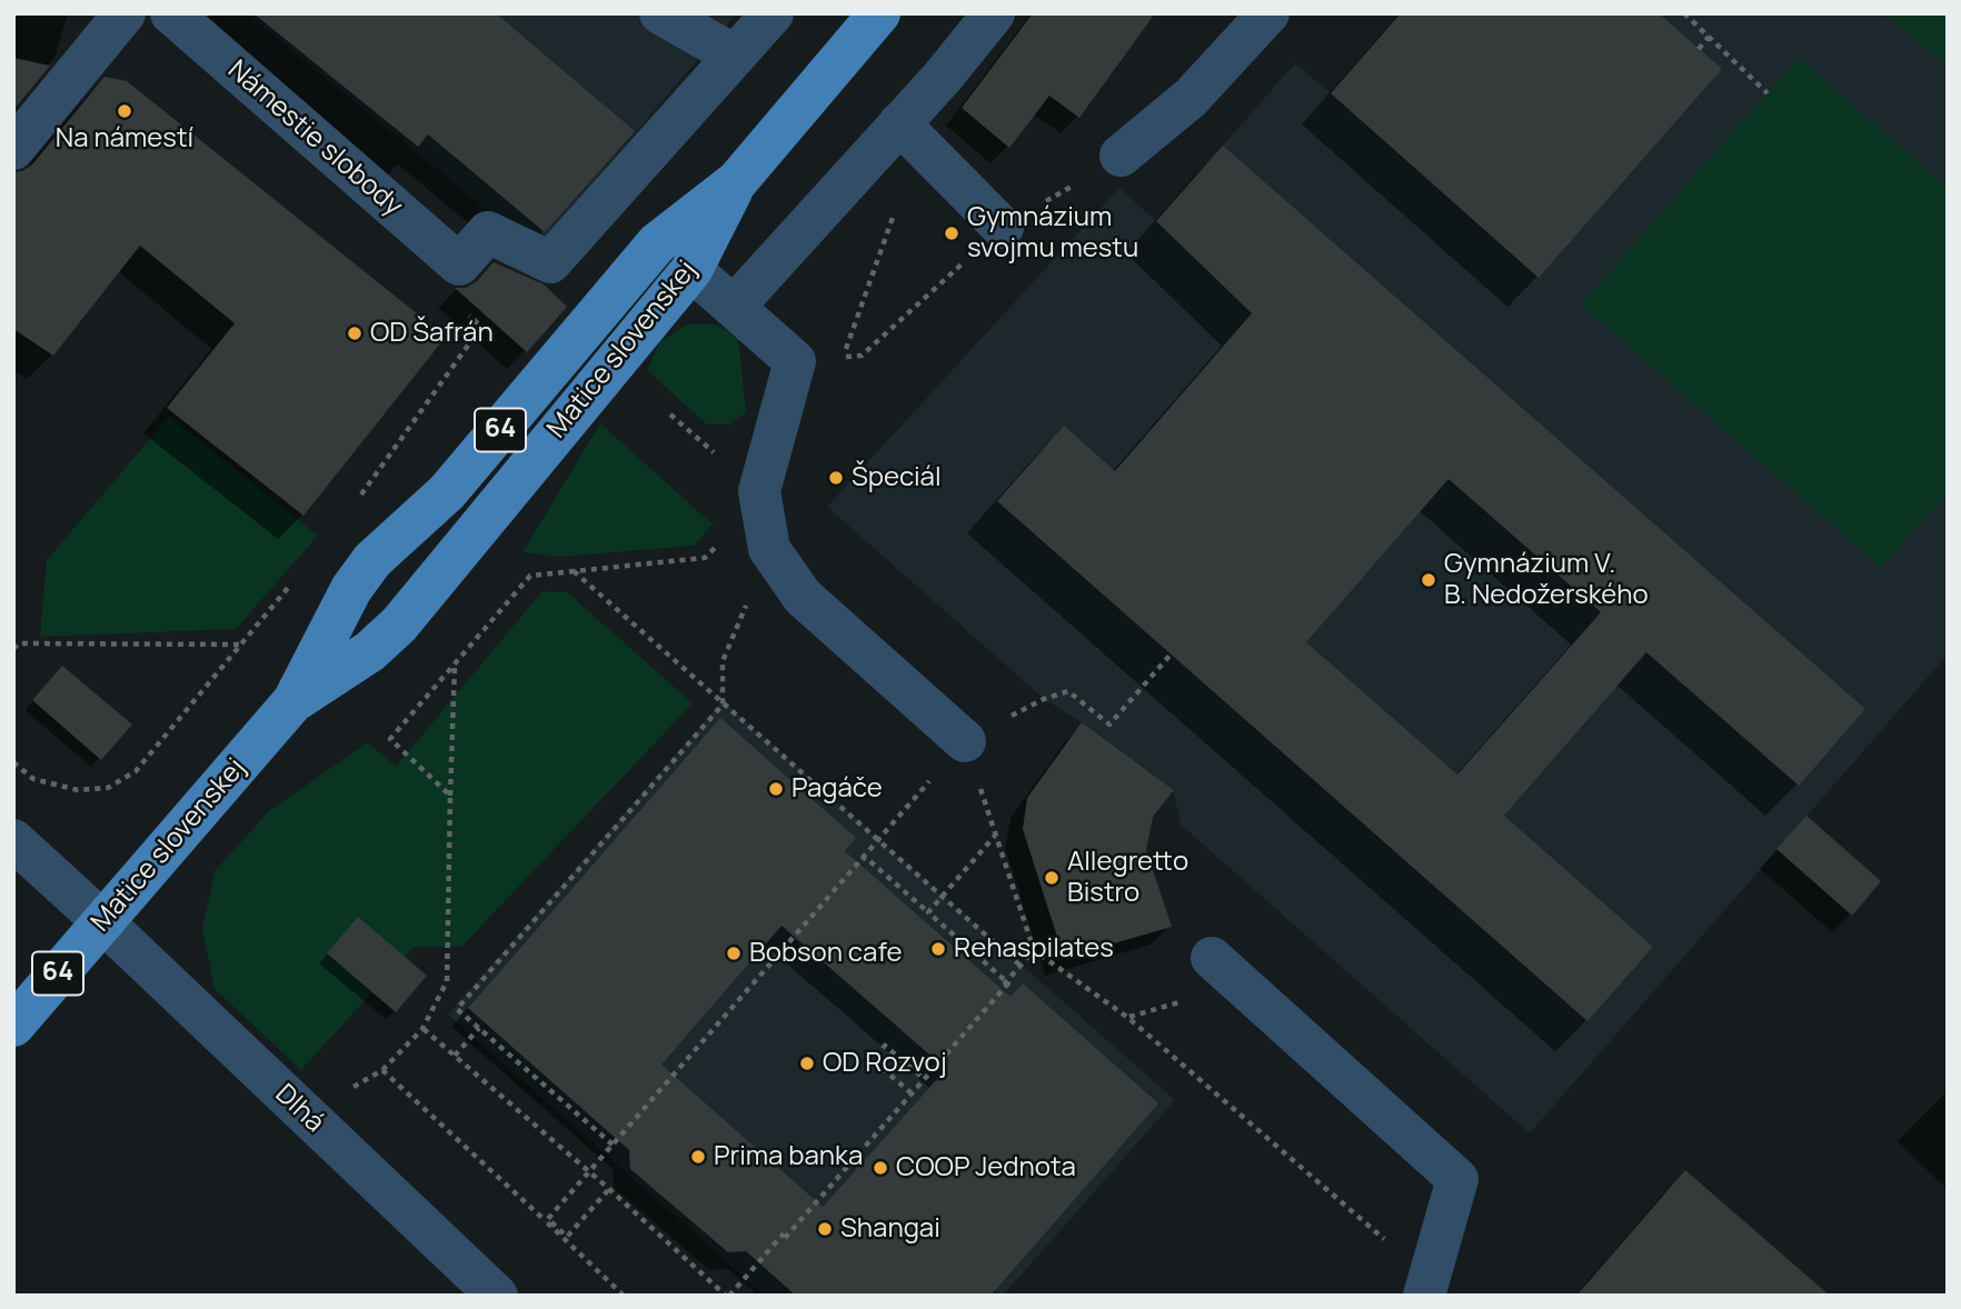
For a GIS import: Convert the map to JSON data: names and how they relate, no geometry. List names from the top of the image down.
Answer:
{
  "streets": {
    "main road": ["Matice slovenskej", "64"],
    "street": ["Námestie slobody", "Dlhá"]
  },
  "crossings": [
    ["Matice slovenskej", "Dlhá"]
  ],
  "places": [
    "Na námestí",
    "Gymnázium svojmu mestu",
    "OD Šafrán",
    "Špeciál",
    "Gymnázium V. B. Nedožerského",
    "Pagáče",
    "Allegretto Bistro",
    "Rehaspilates",
    "Bobson cafe",
    "OD Rozvoj",
    "Prima banka",
    "COOP Jednota",
    "Shangai"
  ]
}
